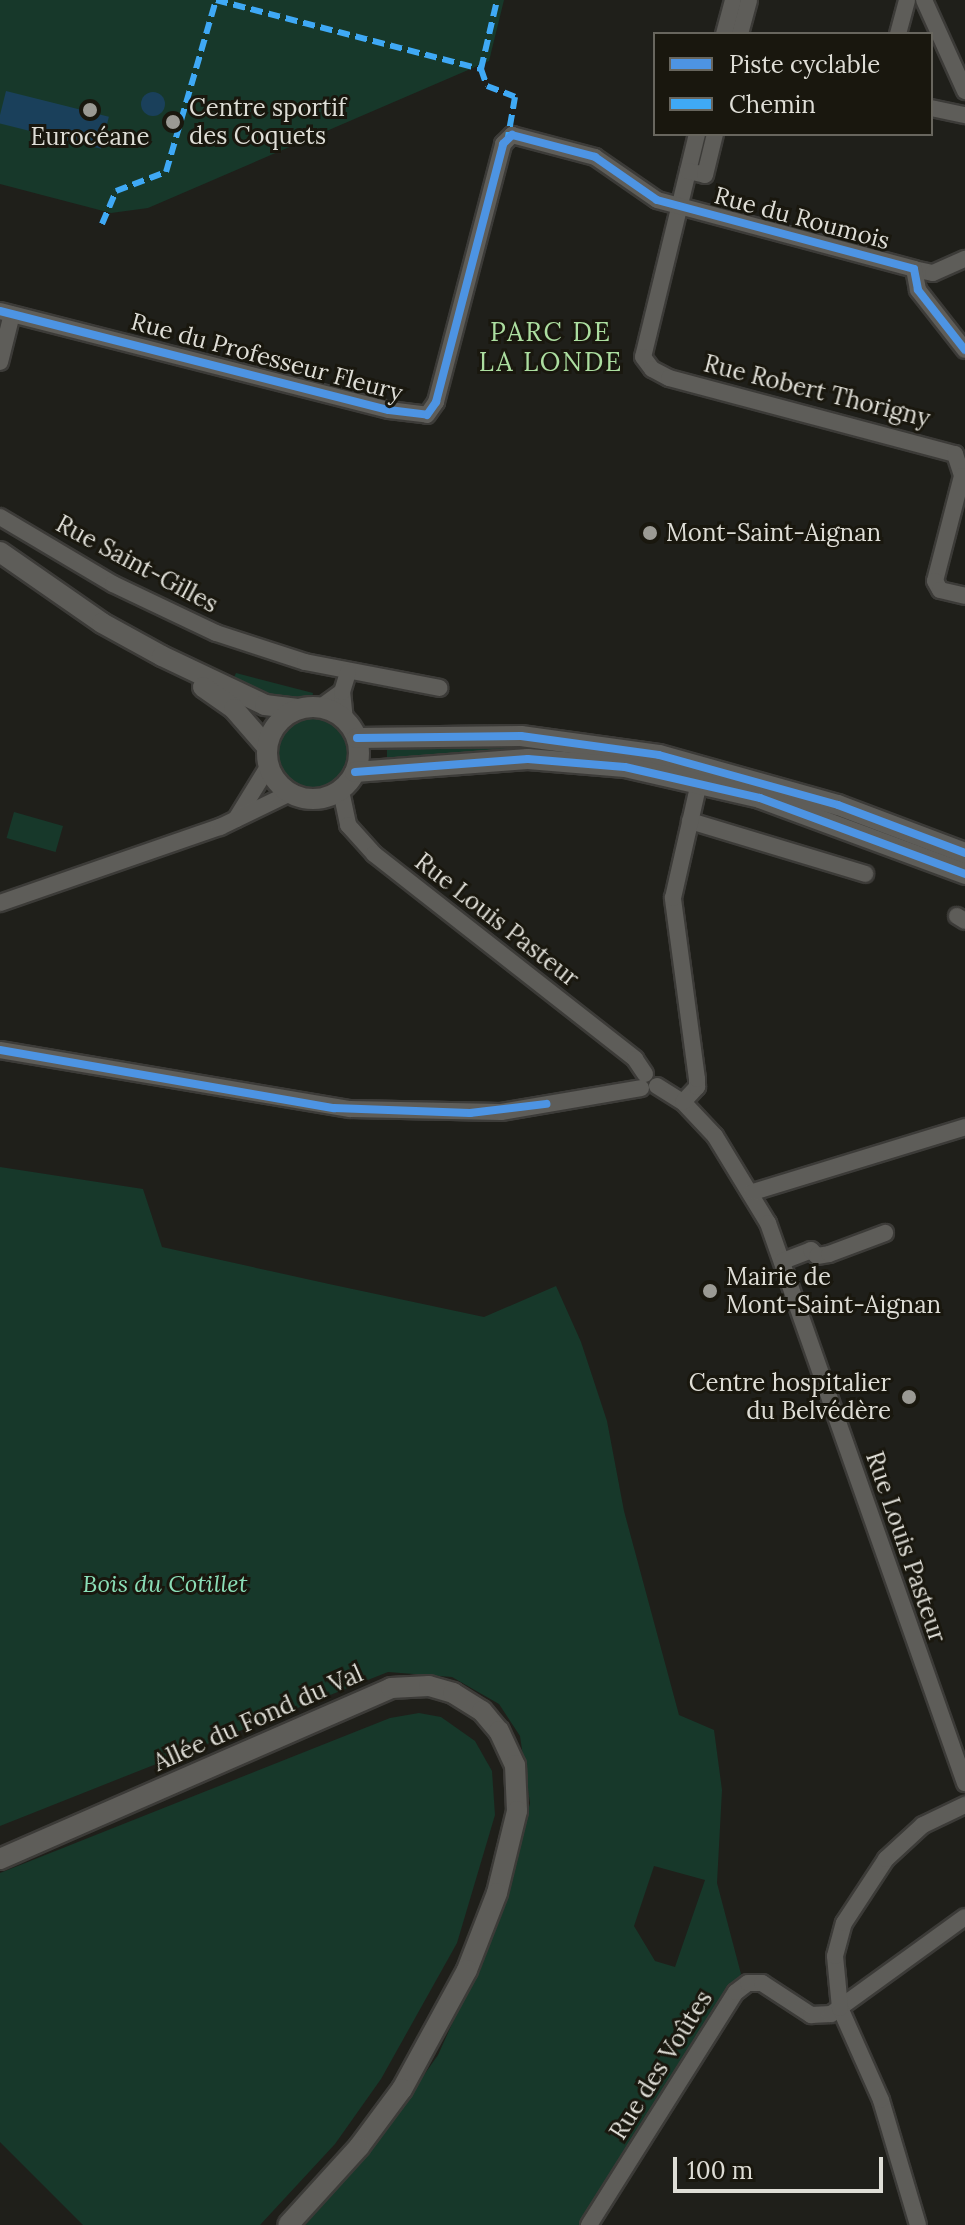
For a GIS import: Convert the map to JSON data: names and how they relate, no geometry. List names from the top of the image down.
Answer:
{
  "streets": {
    "street": [
      "Rue du Roumois",
      "Rue du Professeur Fleury",
      "Rue Robert Thorigny",
      "Rue Saint-Gilles",
      "Rue Louis Pasteur",
      "Allée du Fond du Val",
      "Rue des Voûtes"
    ]
  },
  "crossings": [
    ["Rue du Roumois", "Rue du Professeur Fleury"],
    ["Rue du Roumois", "Rue Robert Thorigny"]
  ],
  "districts": ["PARC DE LA LONDE"],
  "parks": ["Bois du Cotillet"],
  "places": [
    "Eurocéane",
    "Centre sportif des Coquets",
    "Mont-Saint-Aignan",
    "Mairie de Mont-Saint-Aignan",
    "Centre hospitalier du Belvédère"
  ],
  "legend": ["Piste cyclable", "Chemin"],
  "scale_bar": "100 m"
}
